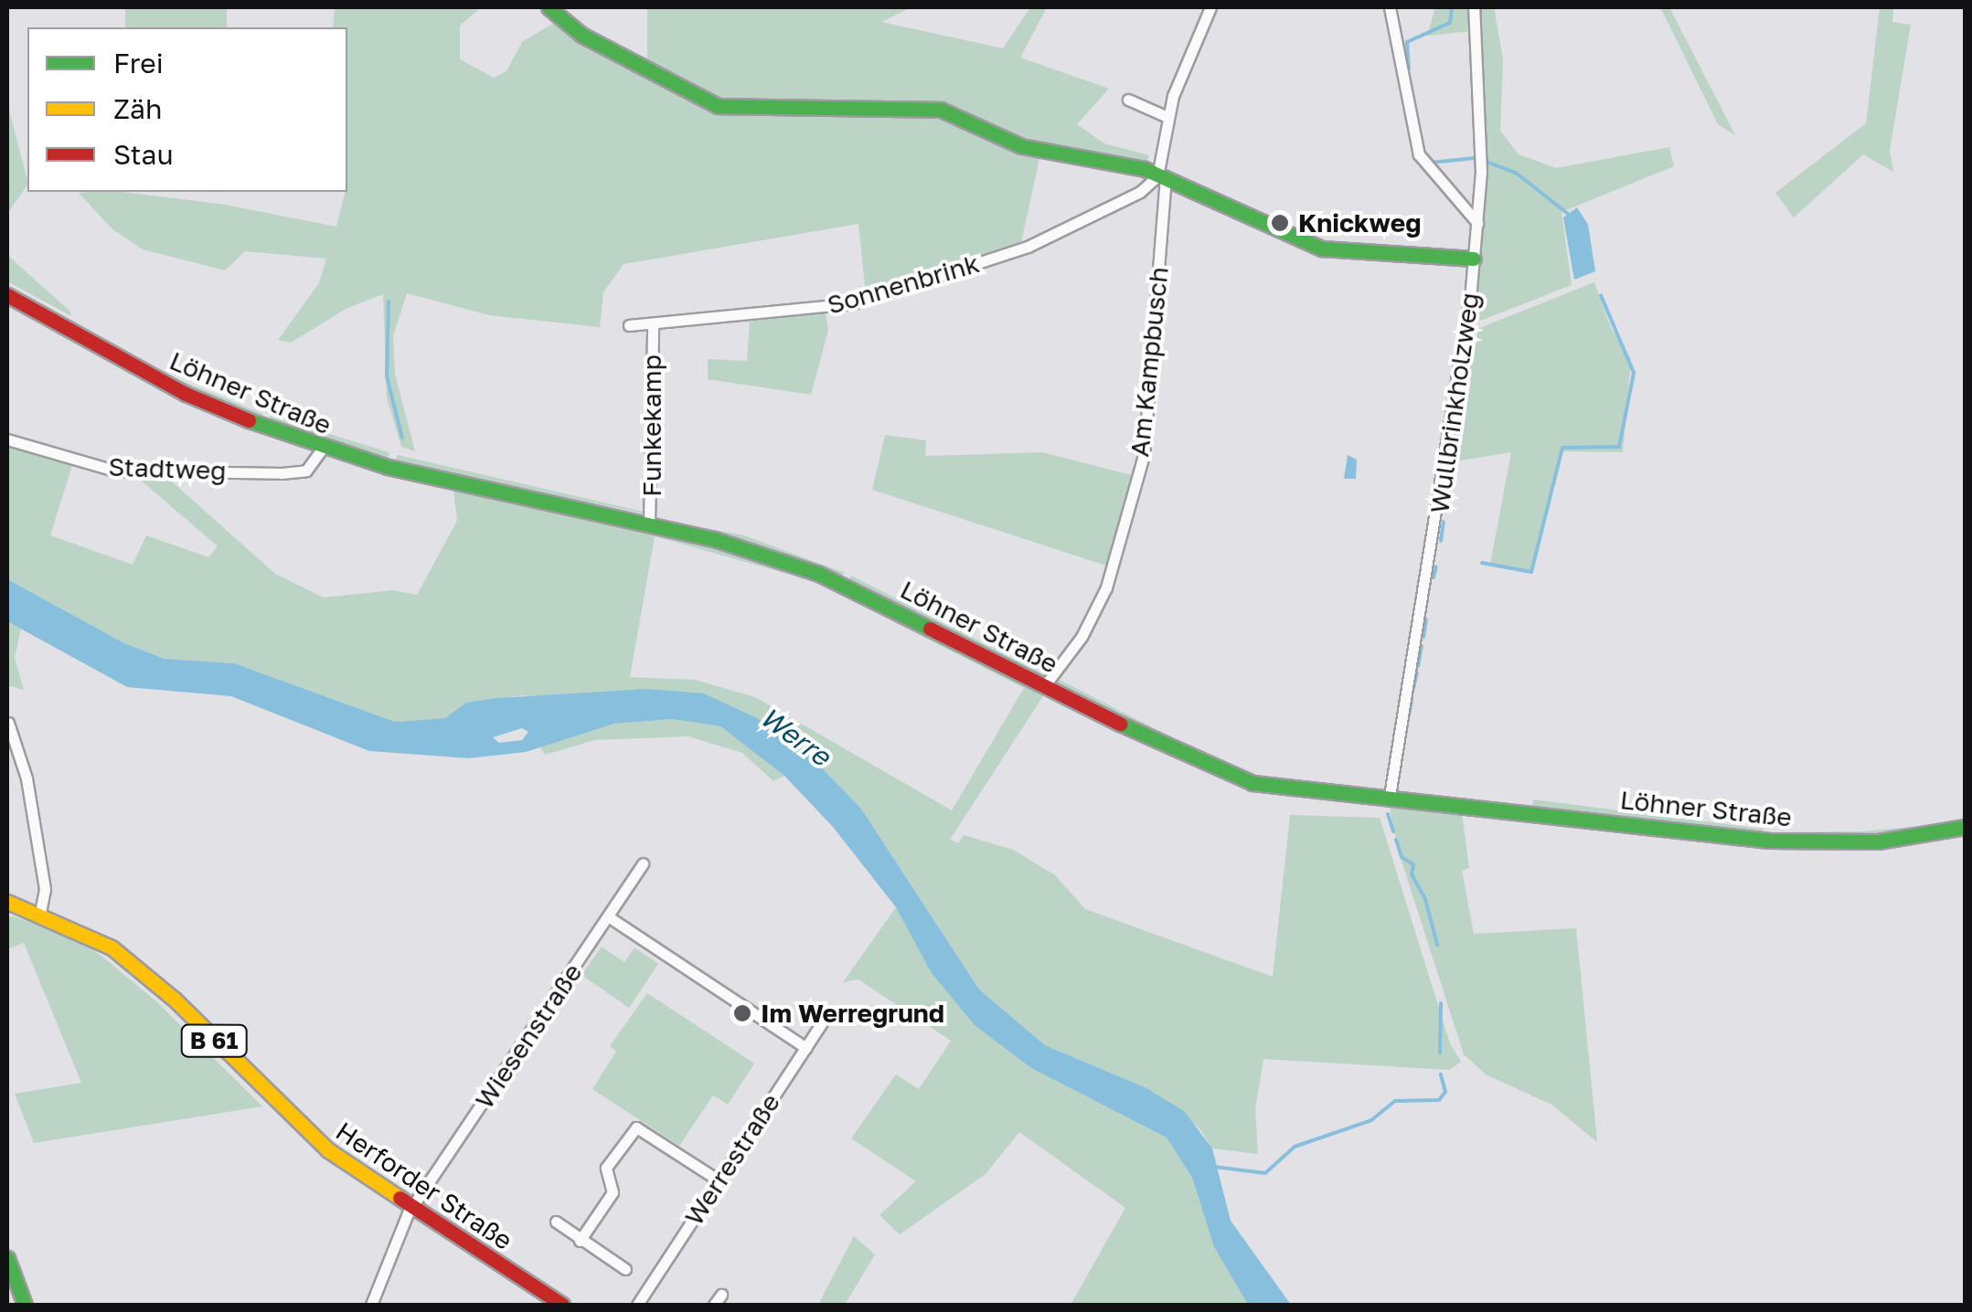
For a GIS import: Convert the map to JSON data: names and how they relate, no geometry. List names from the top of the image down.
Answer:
{
  "streets": {
    "main road": ["Löhner Straße", "B 61", "Herforder Straße"],
    "street": [
      "Sonnenbrink",
      "Am Kampbusch",
      "Wullbrinkholzweg",
      "Funkekamp",
      "Stadtweg",
      "Wiesenstraße",
      "Werrestraße"
    ]
  },
  "crossings": [
    ["Sonnenbrink", "Am Kampbusch"],
    ["Sonnenbrink", "Funkekamp"],
    ["Am Kampbusch", "Löhner Straße"],
    ["Löhner Straße", "Wullbrinkholzweg"],
    ["Löhner Straße", "Funkekamp"],
    ["Löhner Straße", "Stadtweg"],
    ["Wiesenstraße", "Herforder Straße"]
  ],
  "water": ["Werre"],
  "places": ["Knickweg", "Im Werregrund"],
  "legend": ["Frei", "Zäh", "Stau"]
}
